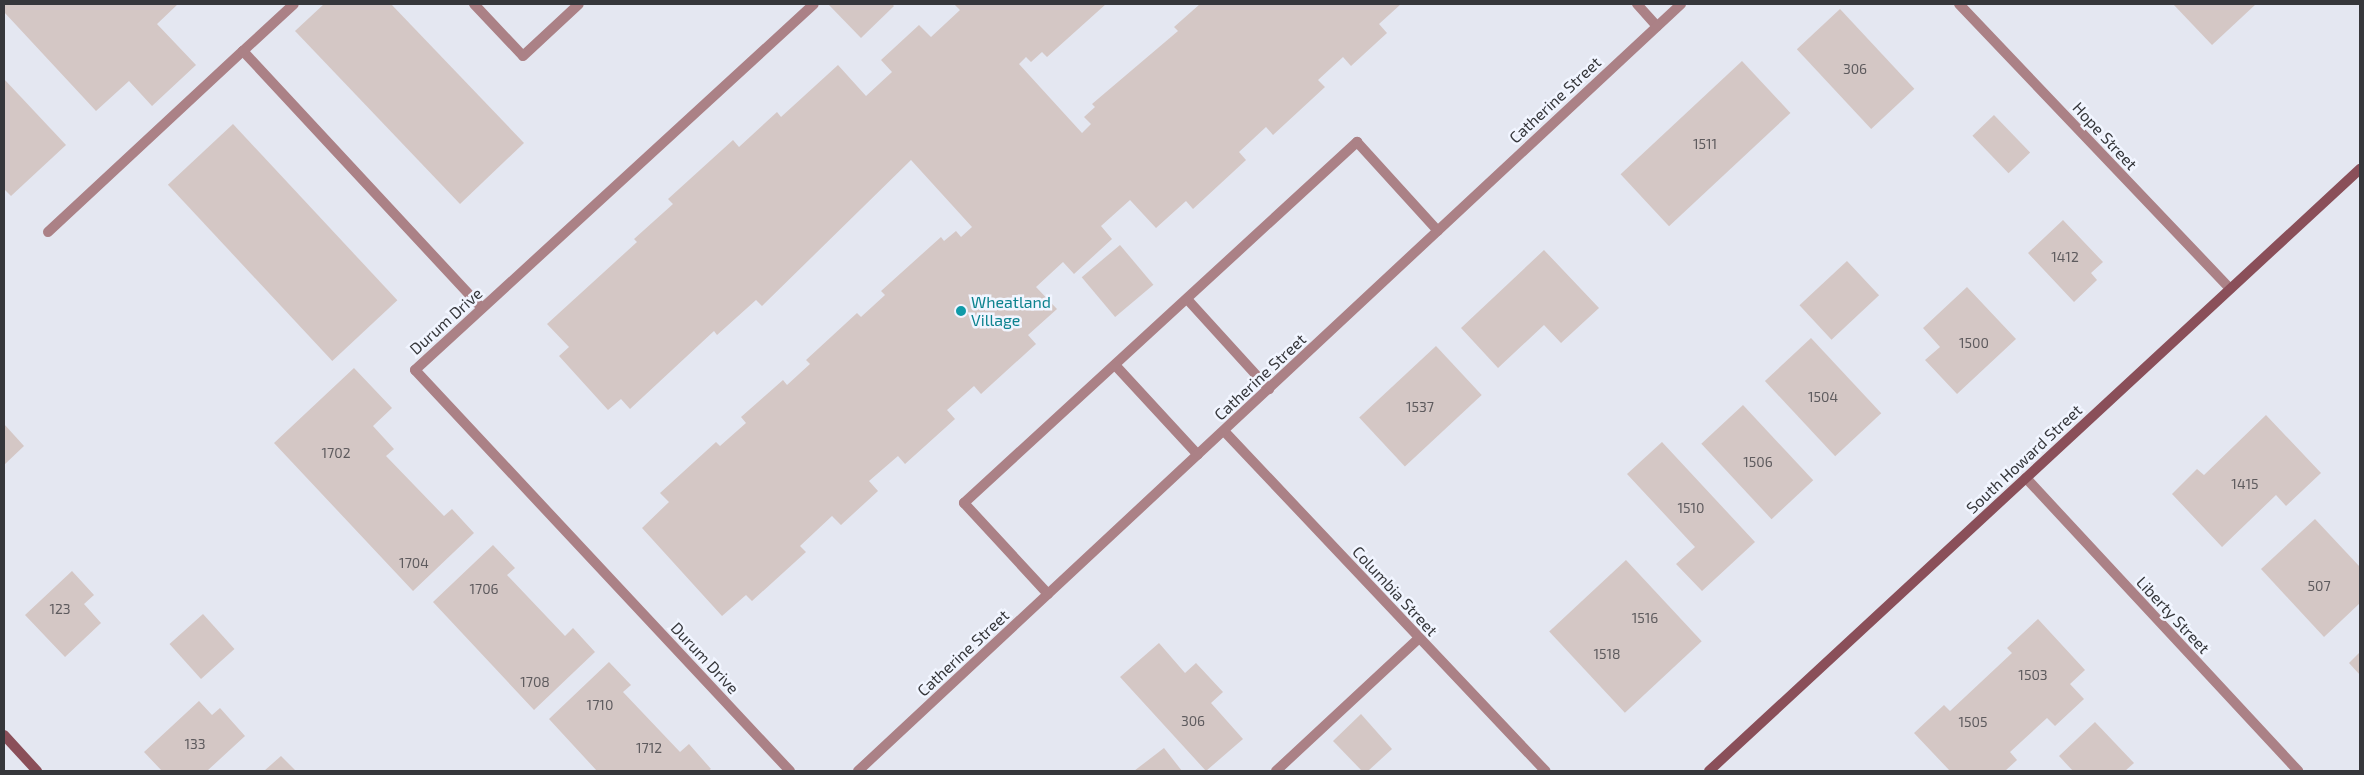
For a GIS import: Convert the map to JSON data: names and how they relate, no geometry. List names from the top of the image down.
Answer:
{
  "streets": {
    "main road": ["South Howard Street"],
    "street": [
      "Catherine Street",
      "Hope Street",
      "Durum Drive",
      "Columbia Street",
      "Liberty Street"
    ]
  },
  "crossings": [
    ["Catherine Street", "Columbia Street"],
    ["Hope Street", "South Howard Street"],
    ["South Howard Street", "Liberty Street"]
  ],
  "places": ["Wheatland Village"],
  "house_numbers": [
    "306",
    "1511",
    "1412",
    "1500",
    "1504",
    "1537",
    "1702",
    "1506",
    "1415",
    "1510",
    "1704",
    "507",
    "1706",
    "123",
    "1516",
    "1518",
    "1503",
    "1708",
    "1710",
    "306",
    "1505",
    "133",
    "1712"
  ]
}
